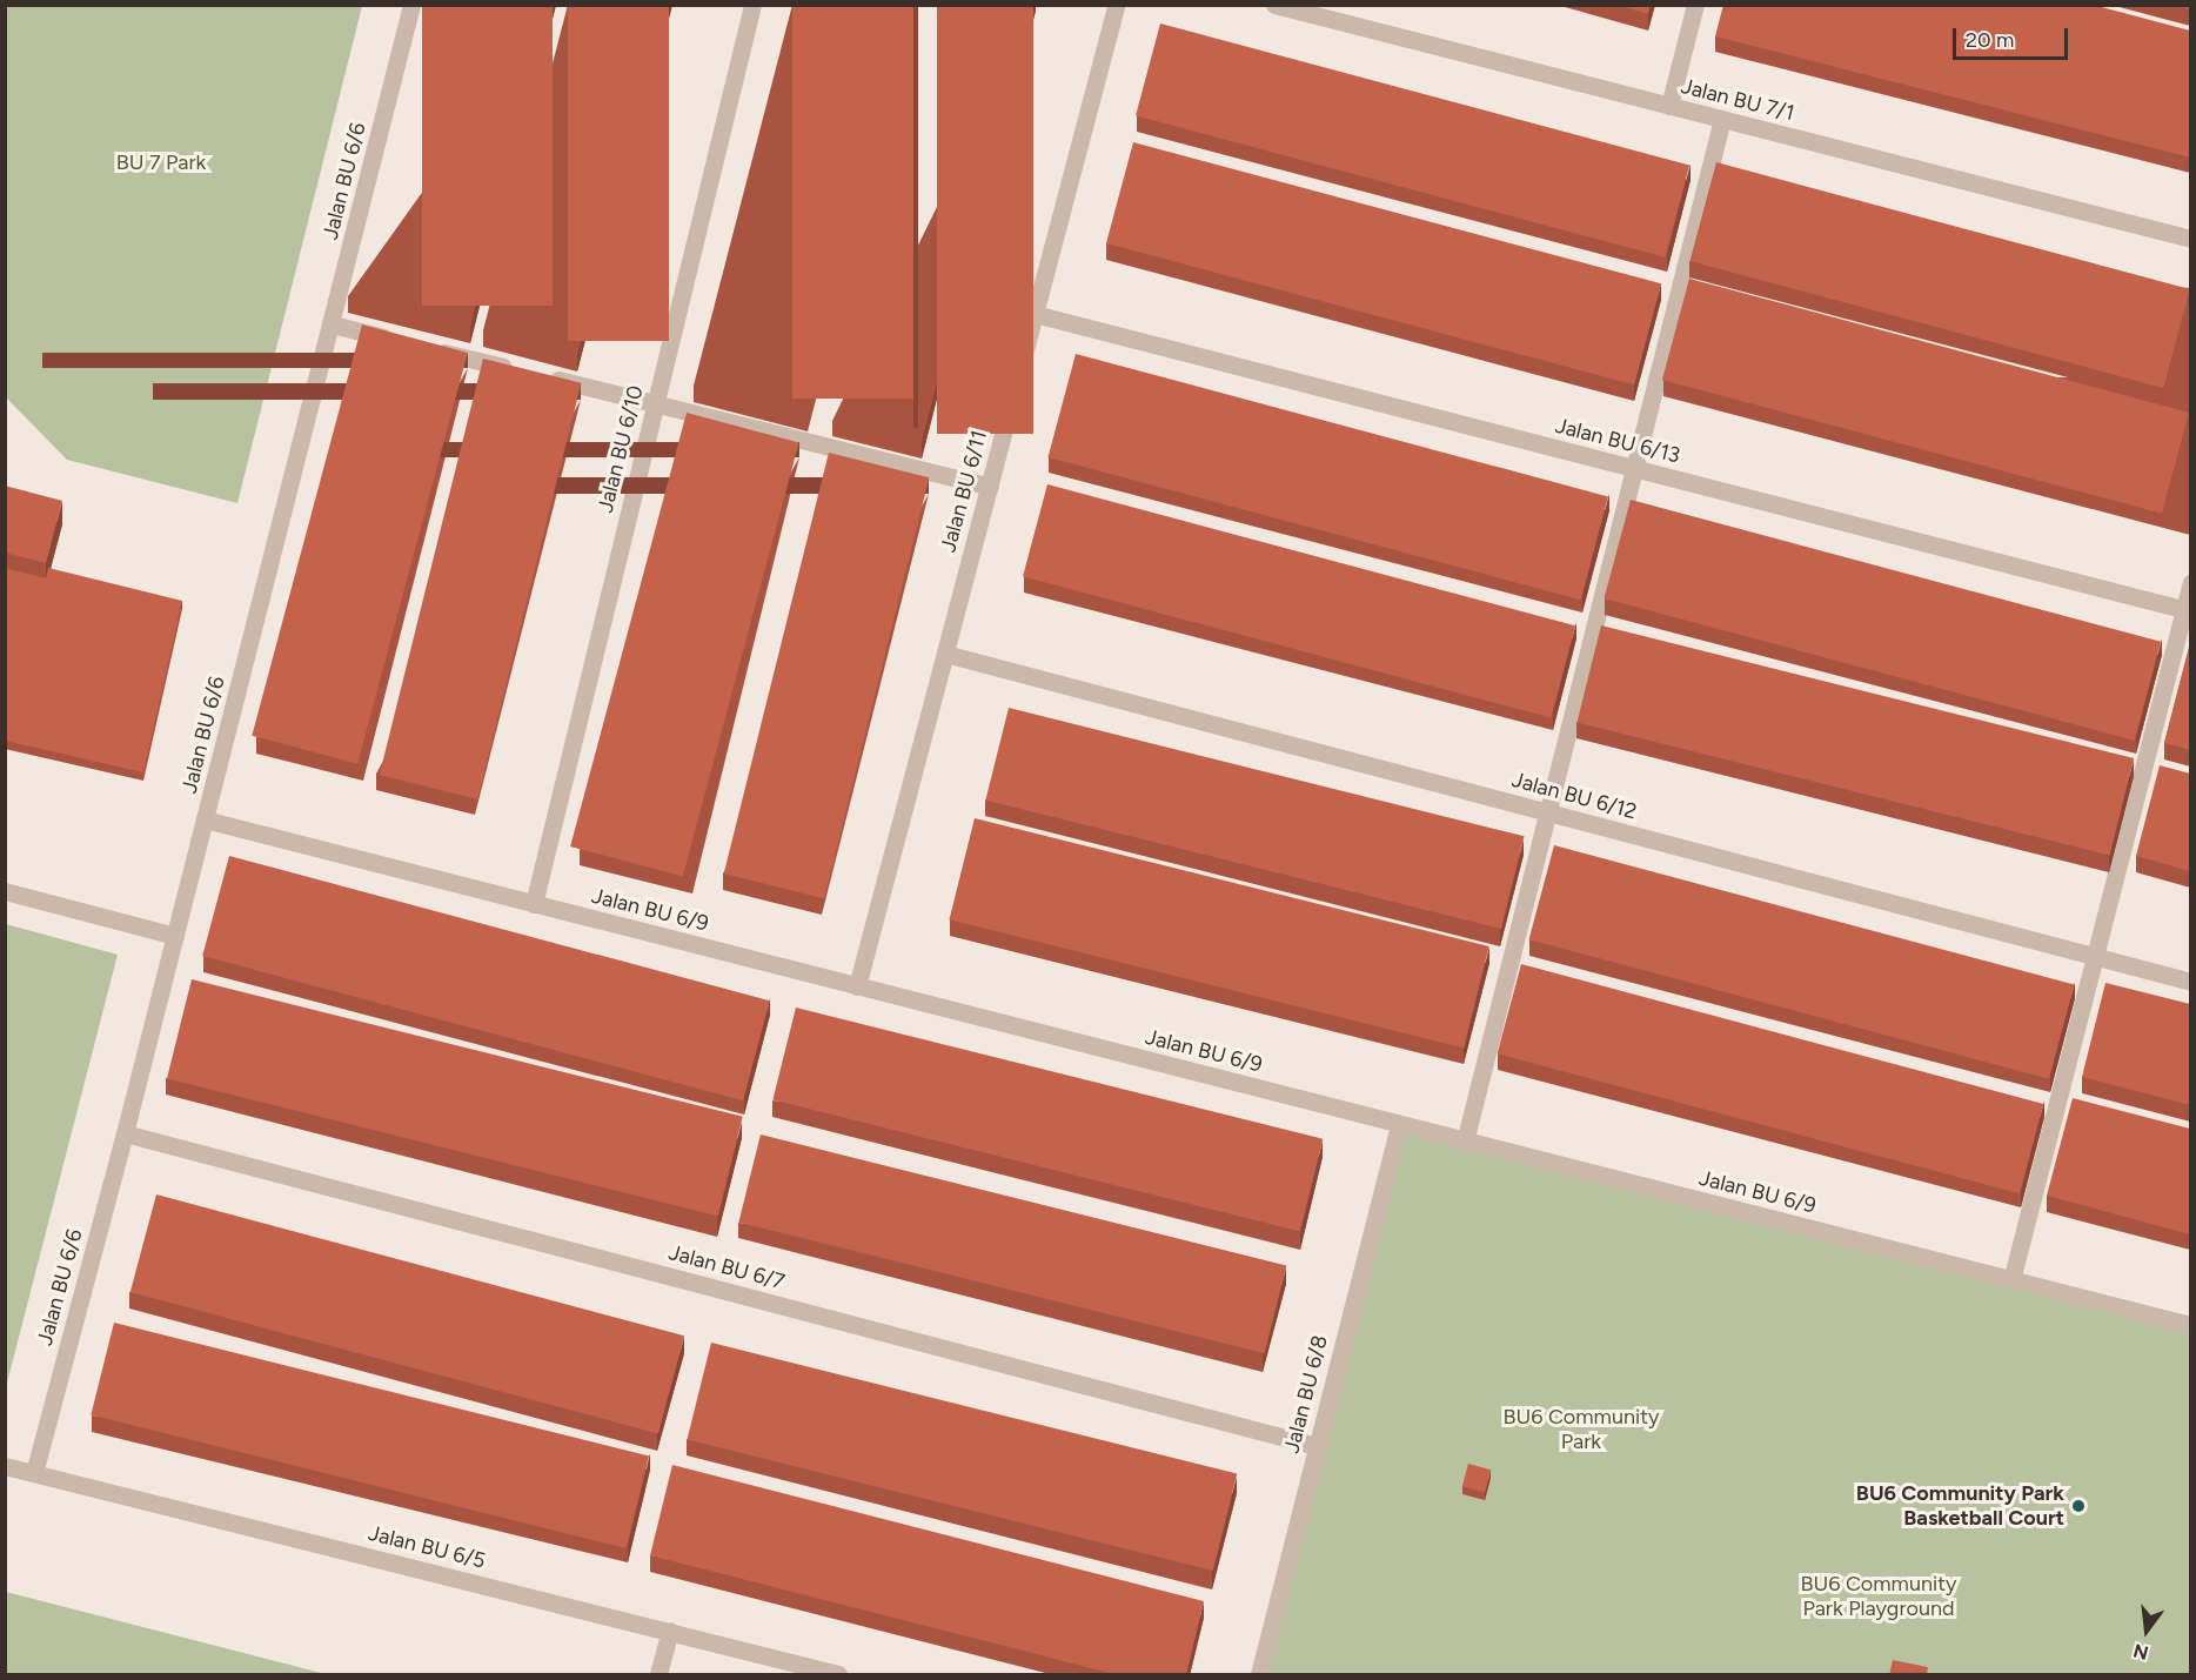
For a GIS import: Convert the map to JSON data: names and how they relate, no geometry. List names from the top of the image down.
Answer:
{
  "streets": {
    "street": [
      "Jalan BU 7/1",
      "Jalan BU 6/6",
      "Jalan BU 6/13",
      "Jalan BU 6/10",
      "Jalan BU 6/11",
      "Jalan BU 6/12",
      "Jalan BU 6/9",
      "Jalan BU 6/7",
      "Jalan BU 6/8",
      "Jalan BU 6/5"
    ]
  },
  "crossings": [
    ["Jalan BU 6/6", "Jalan BU 6/9"],
    ["Jalan BU 6/6", "Jalan BU 6/7"],
    ["Jalan BU 6/6", "Jalan BU 6/5"],
    ["Jalan BU 6/13", "Jalan BU 6/11"],
    ["Jalan BU 6/10", "Jalan BU 6/9"],
    ["Jalan BU 6/11", "Jalan BU 6/12"],
    ["Jalan BU 6/11", "Jalan BU 6/9"],
    ["Jalan BU 6/9", "Jalan BU 6/8"],
    ["Jalan BU 6/7", "Jalan BU 6/8"]
  ],
  "parks": ["BU 7 Park", "BU6 Community Park", "BU6 Community Park Playground"],
  "places": ["BU6 Community Park Basketball Court"],
  "scale_bar": "20 m",
  "north": "bottom"
}
